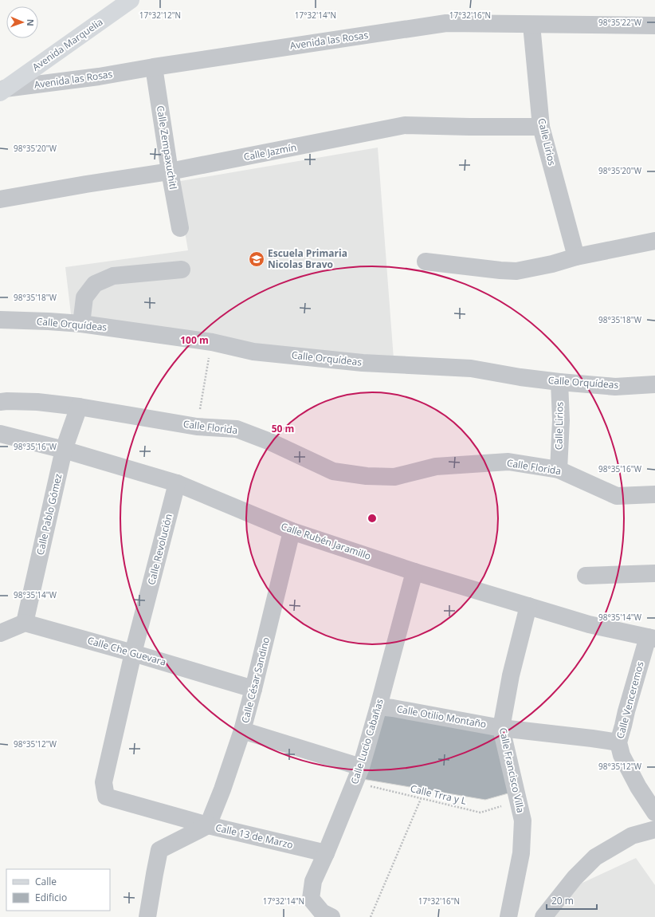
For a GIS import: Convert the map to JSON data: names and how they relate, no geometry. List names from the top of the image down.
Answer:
{
  "streets": {
    "main road": ["Avenida Marquelia"],
    "street": [
      "Avenida las Rosas",
      "Calle Lirios",
      "Calle Zempaxuchitl",
      "Calle Jazmín",
      "Calle Orquídeas",
      "Calle Florida",
      "Calle Pablo Gómez",
      "Calle Rubén Jaramillo",
      "Calle Revolución",
      "Calle Che Guevara",
      "Calle César Sandino",
      "Calle Venceremos",
      "Calle Otilio Montaño",
      "Calle Lucio Cabañas",
      "Calle Francisco Villa",
      "Calle 13 de Marzo"
    ],
    "path": ["Calle Trra y L"]
  },
  "crossings": [
    ["Avenida las Rosas", "Avenida Marquelia"],
    ["Avenida las Rosas", "Calle Lirios"],
    ["Avenida las Rosas", "Calle Zempaxuchitl"],
    ["Calle Lirios", "Calle Jazmín"],
    ["Calle Lirios", "Calle Orquídeas"],
    ["Calle Lirios", "Calle Florida"],
    ["Calle Zempaxuchitl", "Calle Jazmín"],
    ["Calle Florida", "Calle Pablo Gómez"],
    ["Calle Pablo Gómez", "Calle Rubén Jaramillo"],
    ["Calle Pablo Gómez", "Calle Che Guevara"],
    ["Calle Rubén Jaramillo", "Calle Revolución"],
    ["Calle Rubén Jaramillo", "Calle César Sandino"],
    ["Calle Rubén Jaramillo", "Calle Venceremos"],
    ["Calle Rubén Jaramillo", "Calle Lucio Cabañas"],
    ["Calle Rubén Jaramillo", "Calle Francisco Villa"],
    ["Calle Revolución", "Calle Che Guevara"],
    ["Calle Revolución", "Calle César Sandino"],
    ["Calle Revolución", "Calle 13 de Marzo"],
    ["Calle Che Guevara", "Calle César Sandino"],
    ["Calle César Sandino", "Calle 13 de Marzo"],
    ["Calle Venceremos", "Calle Otilio Montaño"],
    ["Calle Otilio Montaño", "Calle Lucio Cabañas"],
    ["Calle Otilio Montaño", "Calle Francisco Villa"],
    ["Calle Lucio Cabañas", "Calle Trra y L"],
    ["Calle Lucio Cabañas", "Calle 13 de Marzo"],
    ["Calle Francisco Villa", "Calle Trra y L"]
  ],
  "places": {
    "school or university": ["Escuela Primaria Nicolas Bravo"]
  },
  "legend": ["Calle", "Edificio"],
  "scale_bar": "20 m",
  "north": "right",
  "coordinates": [
    "17°32'12\"N",
    "17°32'14\"N",
    "17°32'16\"N",
    "98°35'22\"W",
    "98°35'20\"W",
    "98°35'18\"W",
    "98°35'16\"W",
    "98°35'14\"W",
    "98°35'12\"W"
  ],
  "rings": ["100 m", "50 m"]
}
